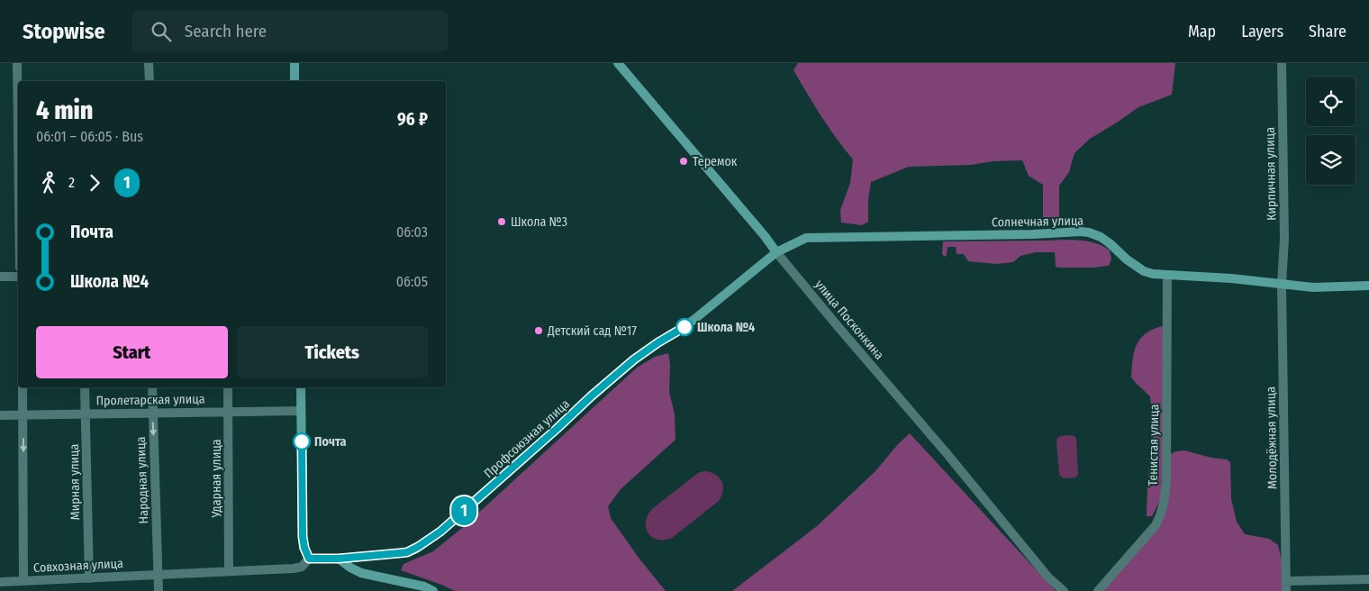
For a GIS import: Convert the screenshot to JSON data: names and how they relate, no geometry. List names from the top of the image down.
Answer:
{
  "streets": {
    "street": [
      "Кирпичная улица",
      "Солнечная улица",
      "улица Посконкина",
      "Пролетарская улица",
      "Молодёжная улица",
      "Профсоюзная улица",
      "Тенистая улица",
      "Ударная улица",
      "Народная улица",
      "Мирная улица",
      "Совхозная улица"
    ]
  },
  "crossings": [
    ["Кирпичная улица", "Солнечная улица"],
    ["Кирпичная улица", "Молодёжная улица"],
    ["Солнечная улица", "улица Посконкина"],
    ["Солнечная улица", "Молодёжная улица"],
    ["Солнечная улица", "Профсоюзная улица"],
    ["Солнечная улица", "Тенистая улица"],
    ["улица Посконкина", "Профсоюзная улица"],
    ["Пролетарская улица", "Ударная улица"],
    ["Пролетарская улица", "Народная улица"],
    ["Пролетарская улица", "Мирная улица"],
    ["Профсоюзная улица", "Ударная улица"],
    ["Профсоюзная улица", "Народная улица"],
    ["Профсоюзная улица", "Совхозная улица"],
    ["Народная улица", "Совхозная улица"],
    ["Мирная улица", "Совхозная улица"]
  ],
  "one_way": ["Народная улица"],
  "places": [
    "Теремок",
    "Школа №3",
    "Школа №4",
    "Детский сад №17",
    "Почта"
  ],
  "lines": ["bus line 1"],
  "page": {
    "header": "Stopwise",
    "search": "Search here",
    "nav": ["Map", "Layers", "Share"],
    "on_map": "1",
    "heading": ["4 min", "06:01 – 06:05 · Bus", "96 ₽"],
    "legs": ["2", "1"],
    "list": [
      {
        "name": "Почта",
        "value": "06:03"
      },
      {
        "name": "Школа №4",
        "value": "06:05"
      }
    ],
    "buttons": ["Start", "Tickets"]
  }
}
